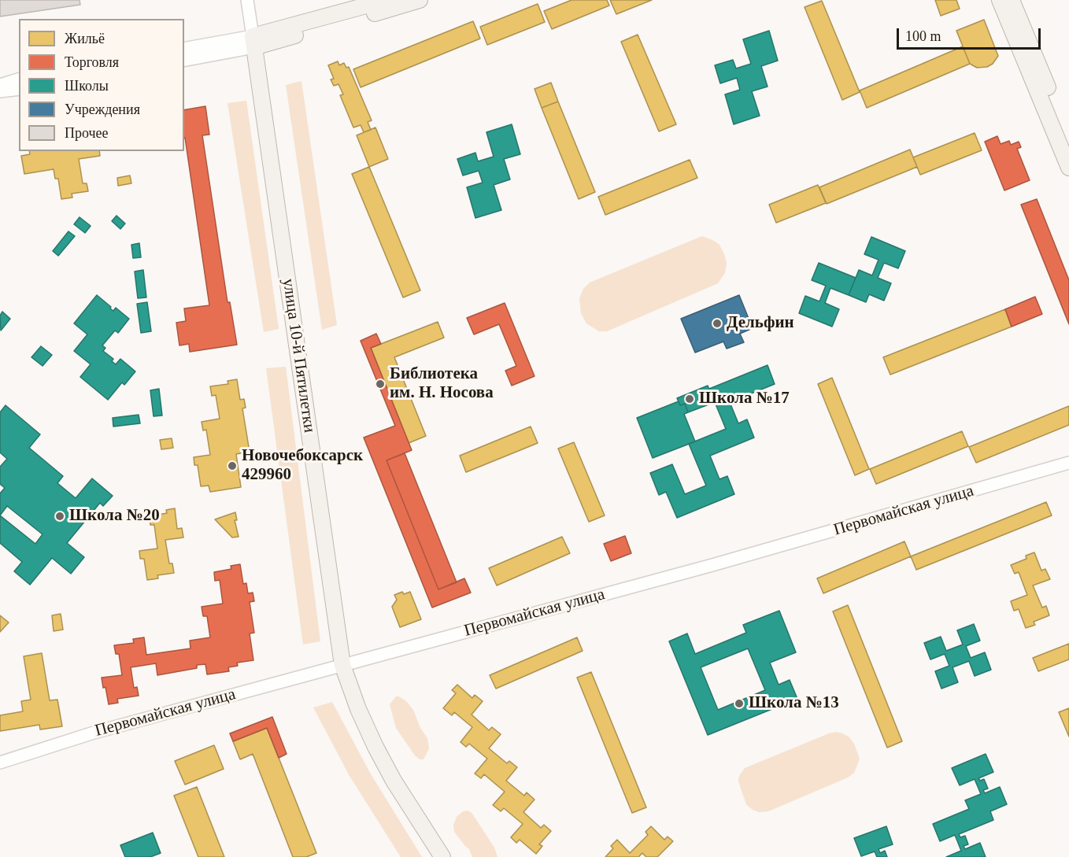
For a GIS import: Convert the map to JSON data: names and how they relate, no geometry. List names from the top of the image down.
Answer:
{
  "streets": {
    "main road": ["улица 10-й Пятилетки"],
    "street": ["Первомайская улица"]
  },
  "crossings": [
    ["улица 10-й Пятилетки", "Первомайская улица"]
  ],
  "places": [
    "Дельфин",
    "Библиотека им. Н. Носова",
    "Школа №17",
    "Новочебоксарск 429960",
    "Школа №20",
    "Школа №13"
  ],
  "legend": [
    "Жильё",
    "Торговля",
    "Школы",
    "Учреждения",
    "Прочее"
  ],
  "scale_bar": "100 m"
}
